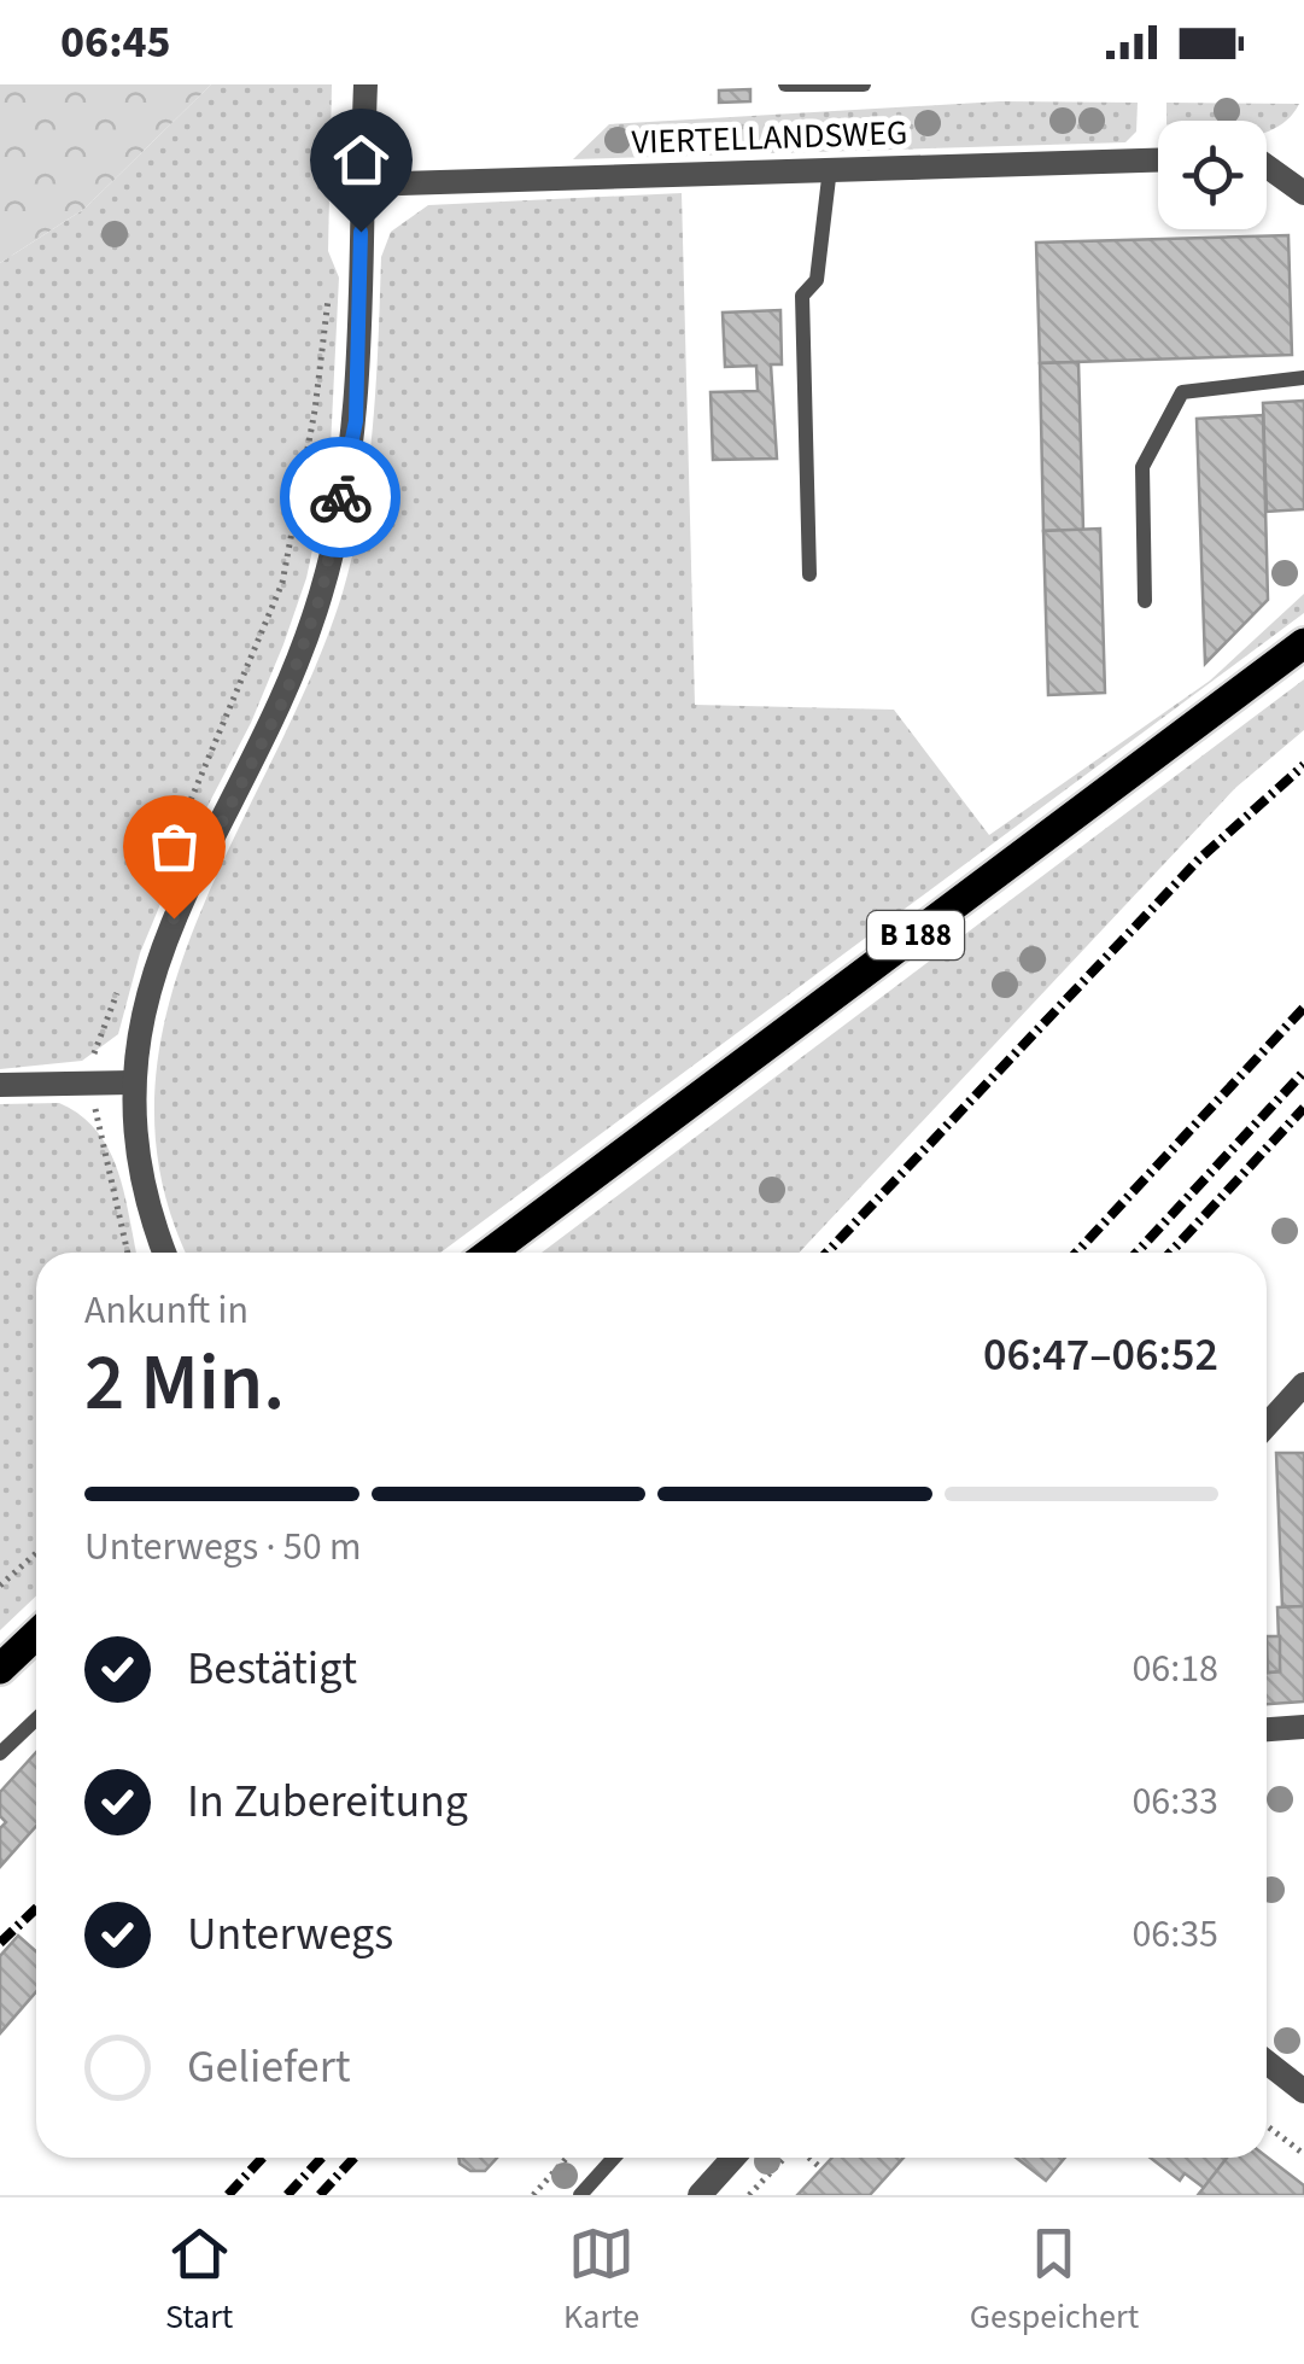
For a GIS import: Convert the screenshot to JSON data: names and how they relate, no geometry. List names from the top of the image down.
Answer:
{
  "streets": {
    "main road": ["B 188"],
    "street": ["VIERTELLANDSWEG"]
  },
  "page": {
    "status": "06:45",
    "heading": ["2 Min.", "Ankunft in", "06:47–06:52"],
    "bar": "Unterwegs · 50 m",
    "list": [
      ["Bestätigt", "06:18"],
      ["In Zubereitung", "06:33"],
      ["Unterwegs", "06:35"],
      "Geliefert"
    ],
    "tabs": ["Start", "Karte", "Gespeichert"]
  }
}
